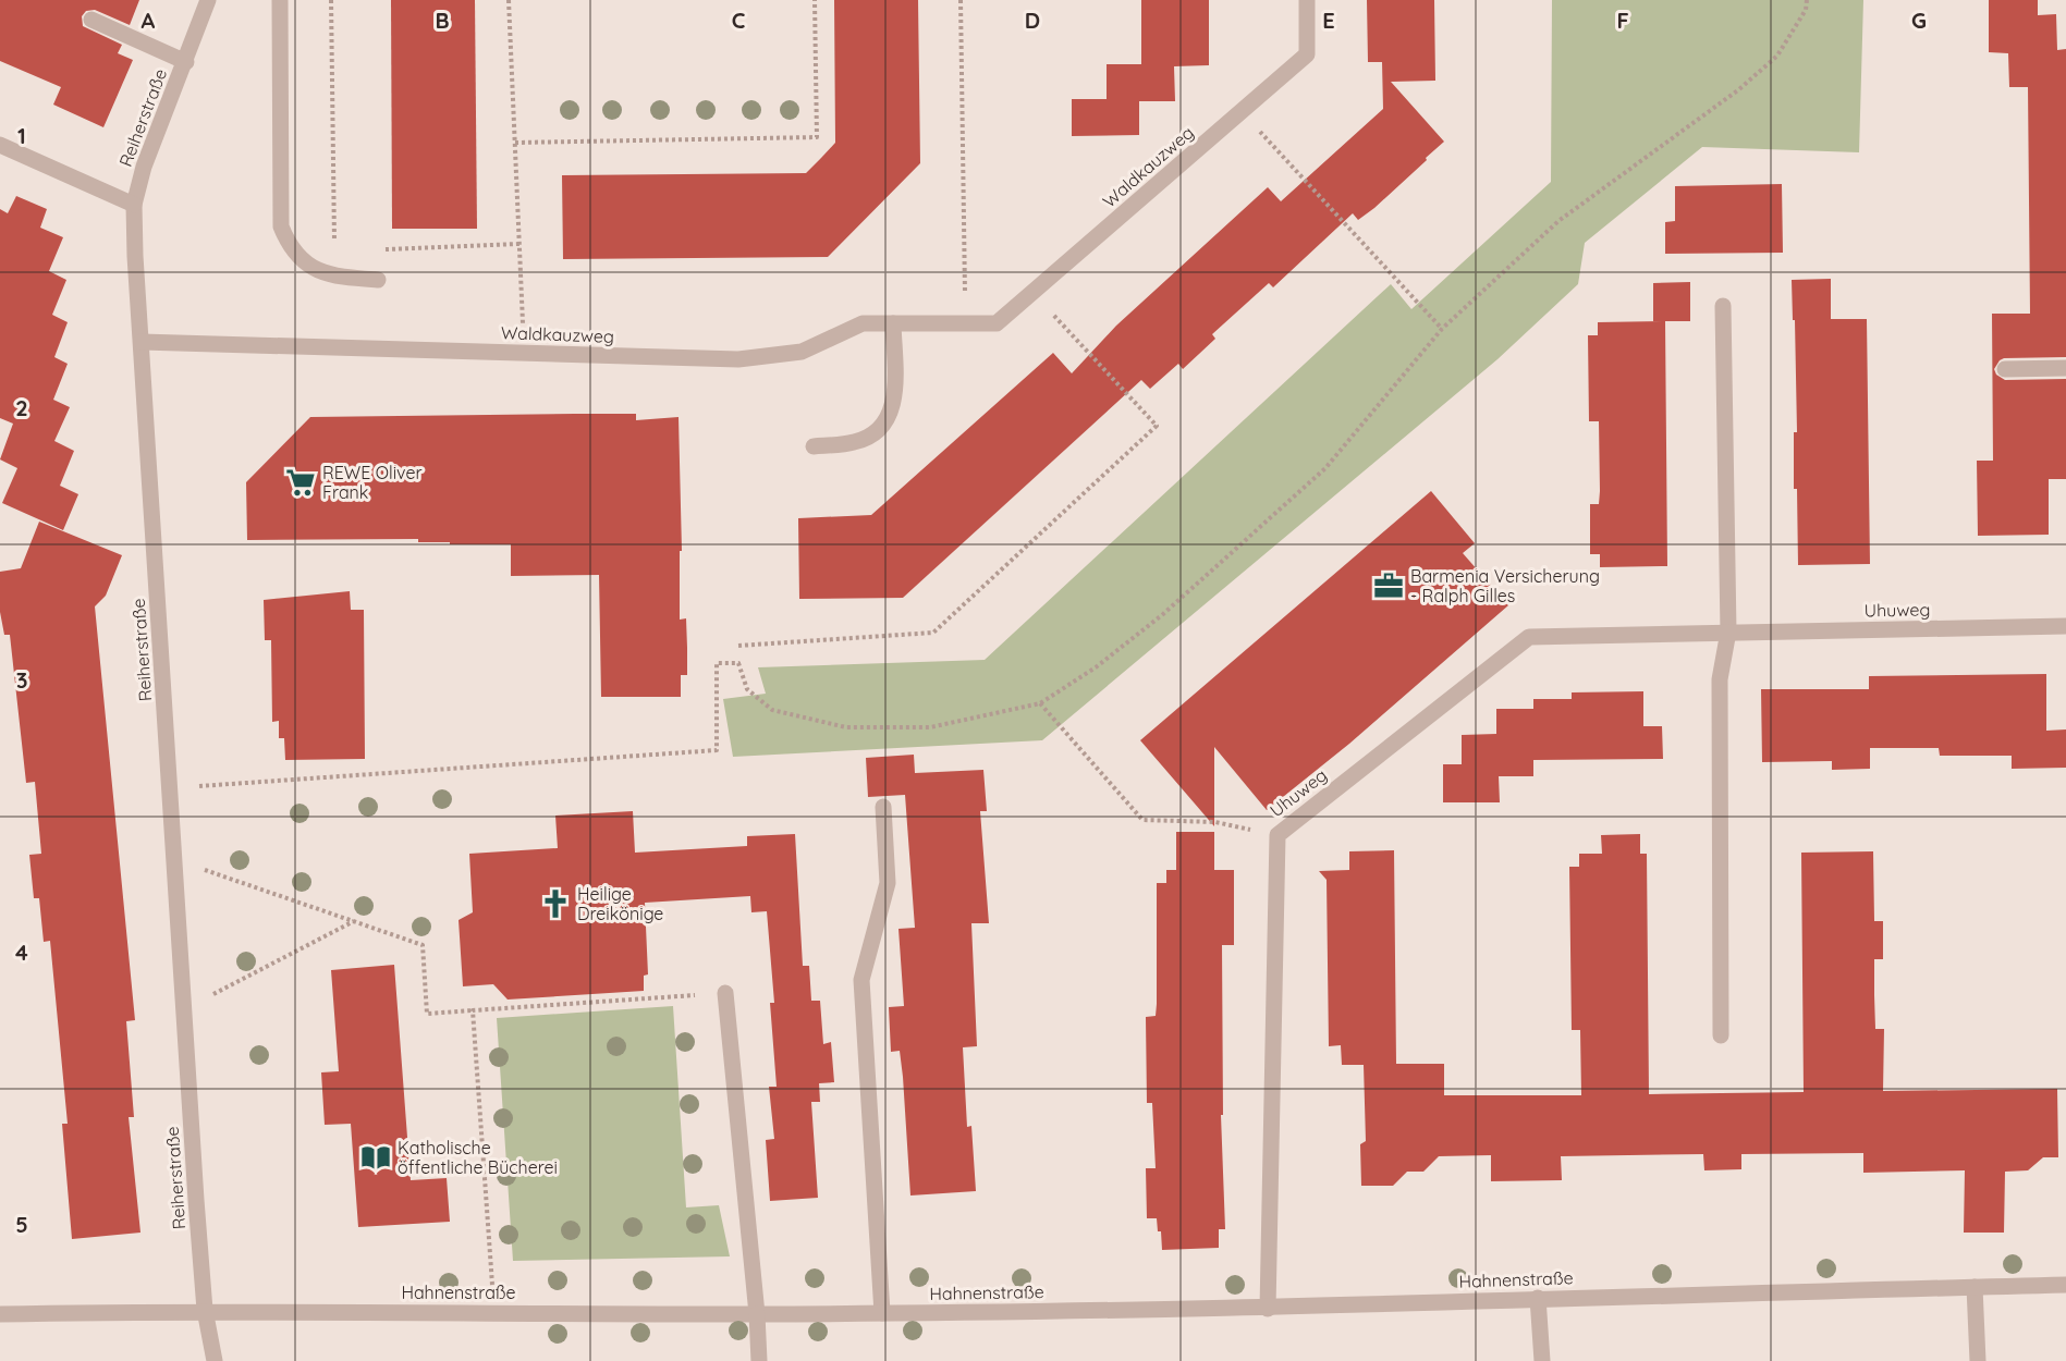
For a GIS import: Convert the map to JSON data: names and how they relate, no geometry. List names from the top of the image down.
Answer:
{
  "streets": {
    "street": [
      "Reiherstraße",
      "Waldkauzweg",
      "Uhuweg",
      "Hahnenstraße"
    ]
  },
  "crossings": [
    ["Reiherstraße", "Waldkauzweg"],
    ["Reiherstraße", "Hahnenstraße"],
    ["Uhuweg", "Hahnenstraße"]
  ],
  "places": {
    "supermarket": ["REWE Oliver Frank"],
    "office": ["Barmenia Versicherung - Ralph Gilles"],
    "church": ["Heilige Dreikönige"],
    "library": ["Katholische öffentliche Bücherei"]
  },
  "grid": {
    "columns": [
      "A",
      "B",
      "C",
      "D",
      "E",
      "F",
      "G"
    ],
    "rows": [
      "1",
      "2",
      "3",
      "4",
      "5"
    ]
  }
}
